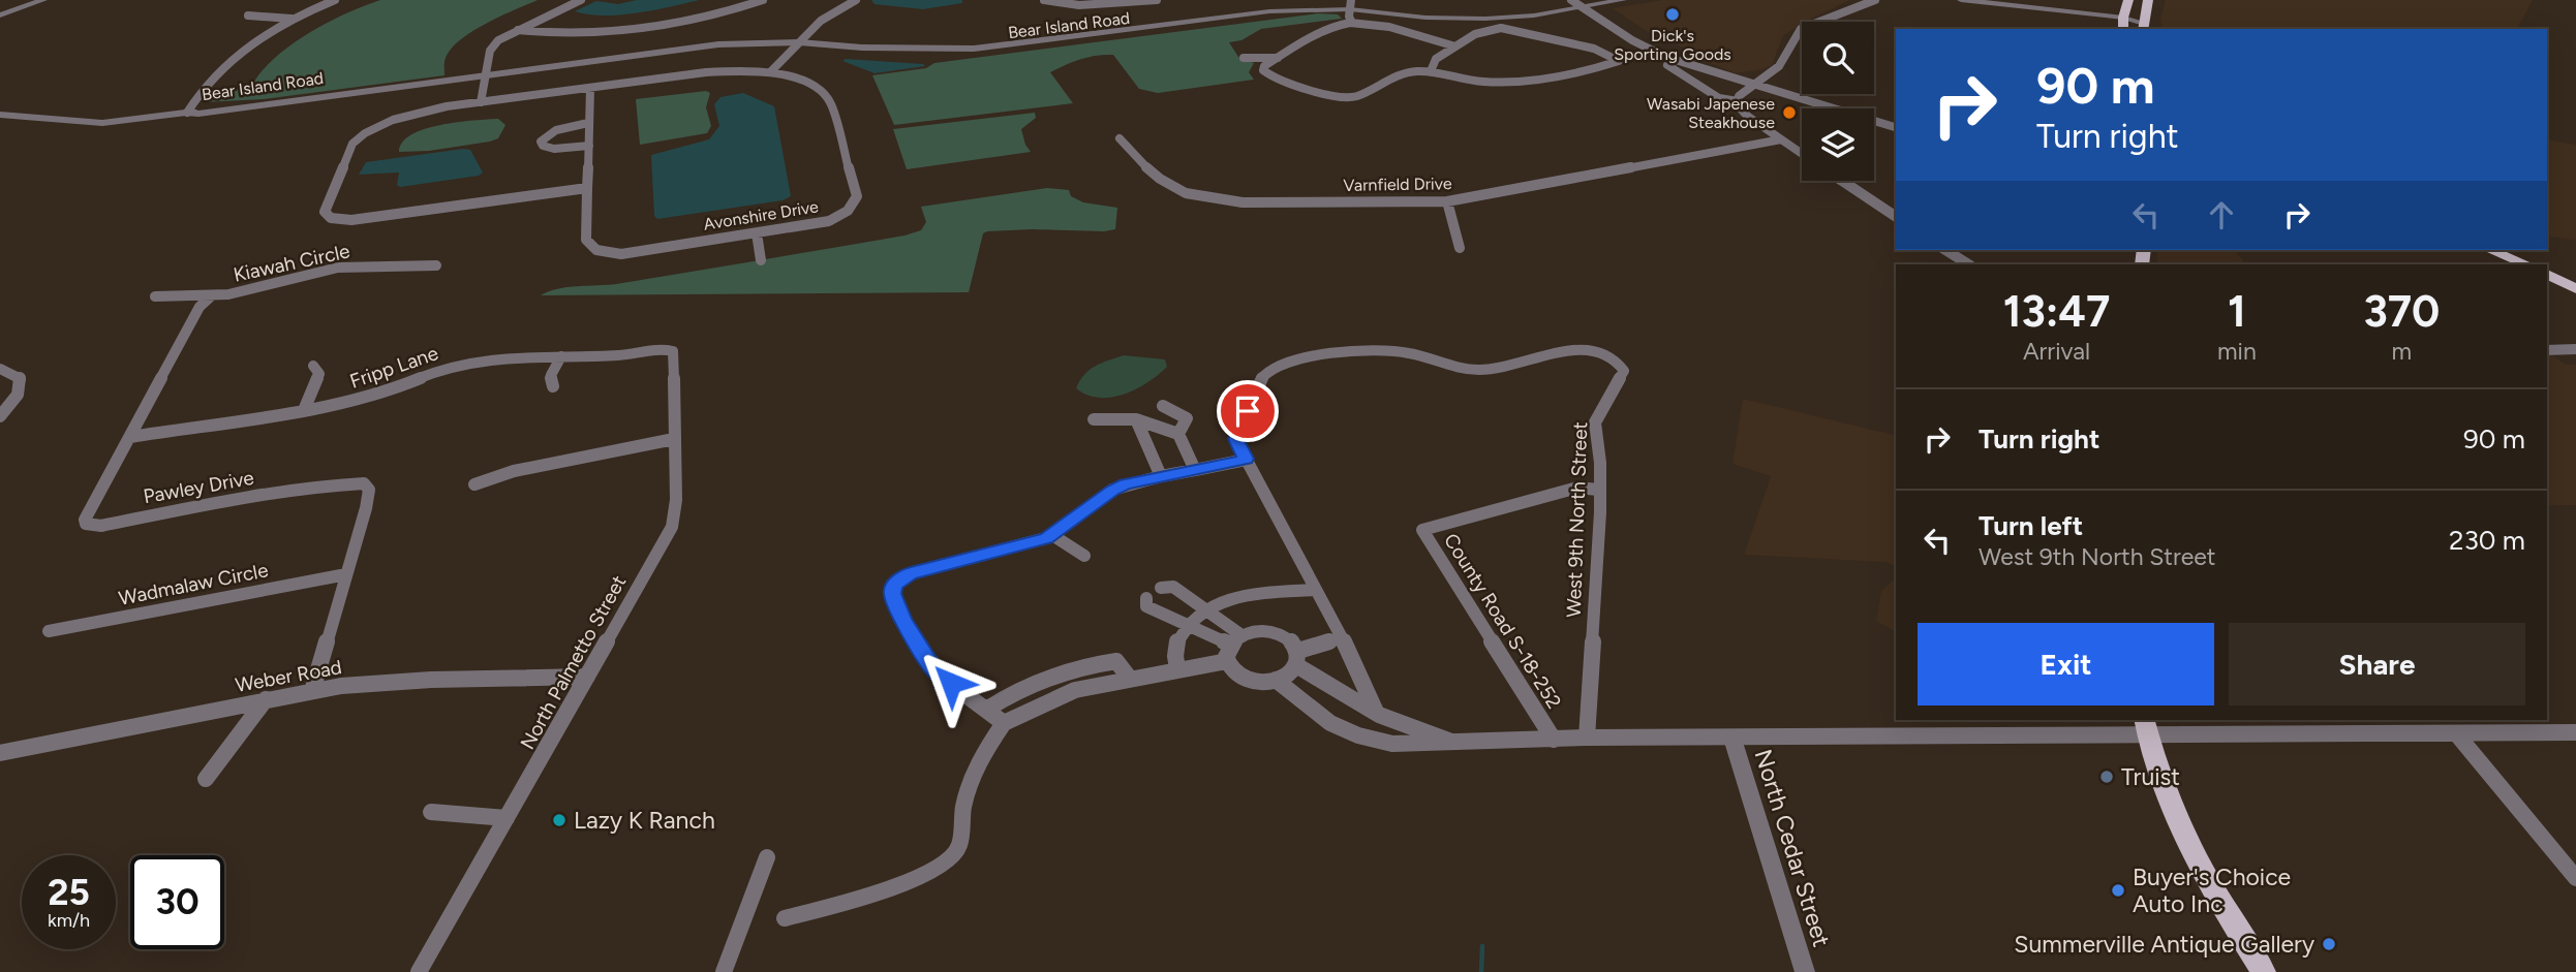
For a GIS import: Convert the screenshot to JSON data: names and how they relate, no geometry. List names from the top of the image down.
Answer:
{
  "streets": {
    "street": [
      "Bear Island Road",
      "Varnfield Drive",
      "Avonshire Drive",
      "Kiawah Circle",
      "Fripp Lane",
      "Pawley Drive",
      "West 9th North Street",
      "Wadmalaw Circle",
      "County Road S-18-252",
      "North Palmetto Street",
      "Weber Road",
      "North Cedar Street"
    ]
  },
  "crossings": [
    ["Kiawah Circle", "Pawley Drive"],
    ["Fripp Lane", "Pawley Drive"],
    ["Fripp Lane", "North Palmetto Street"],
    ["Pawley Drive", "Wadmalaw Circle"],
    ["Pawley Drive", "Weber Road"],
    ["West 9th North Street", "County Road S-18-252"],
    ["North Palmetto Street", "Weber Road"]
  ],
  "places": [
    "Dick's Sporting Goods",
    "Wasabi Japenese Steakhouse",
    "Truist",
    "Lazy K Ranch",
    "Buyer's Choice Auto Inc",
    "Summerville Antique Gallery"
  ],
  "page": {
    "turn": ["90 m", "Turn right"],
    "eta": [
      "13:47",
      "Arrival",
      "1",
      "min",
      "370",
      "m"
    ],
    "list": [
      {
        "name": "Turn right",
        "value": "90 m"
      },
      {
        "name": "Turn left",
        "note": "West 9th North Street",
        "value": "230 m"
      }
    ],
    "buttons": ["Exit", "Share"],
    "speed": "25 km/h",
    "limit": "30"
  }
}
